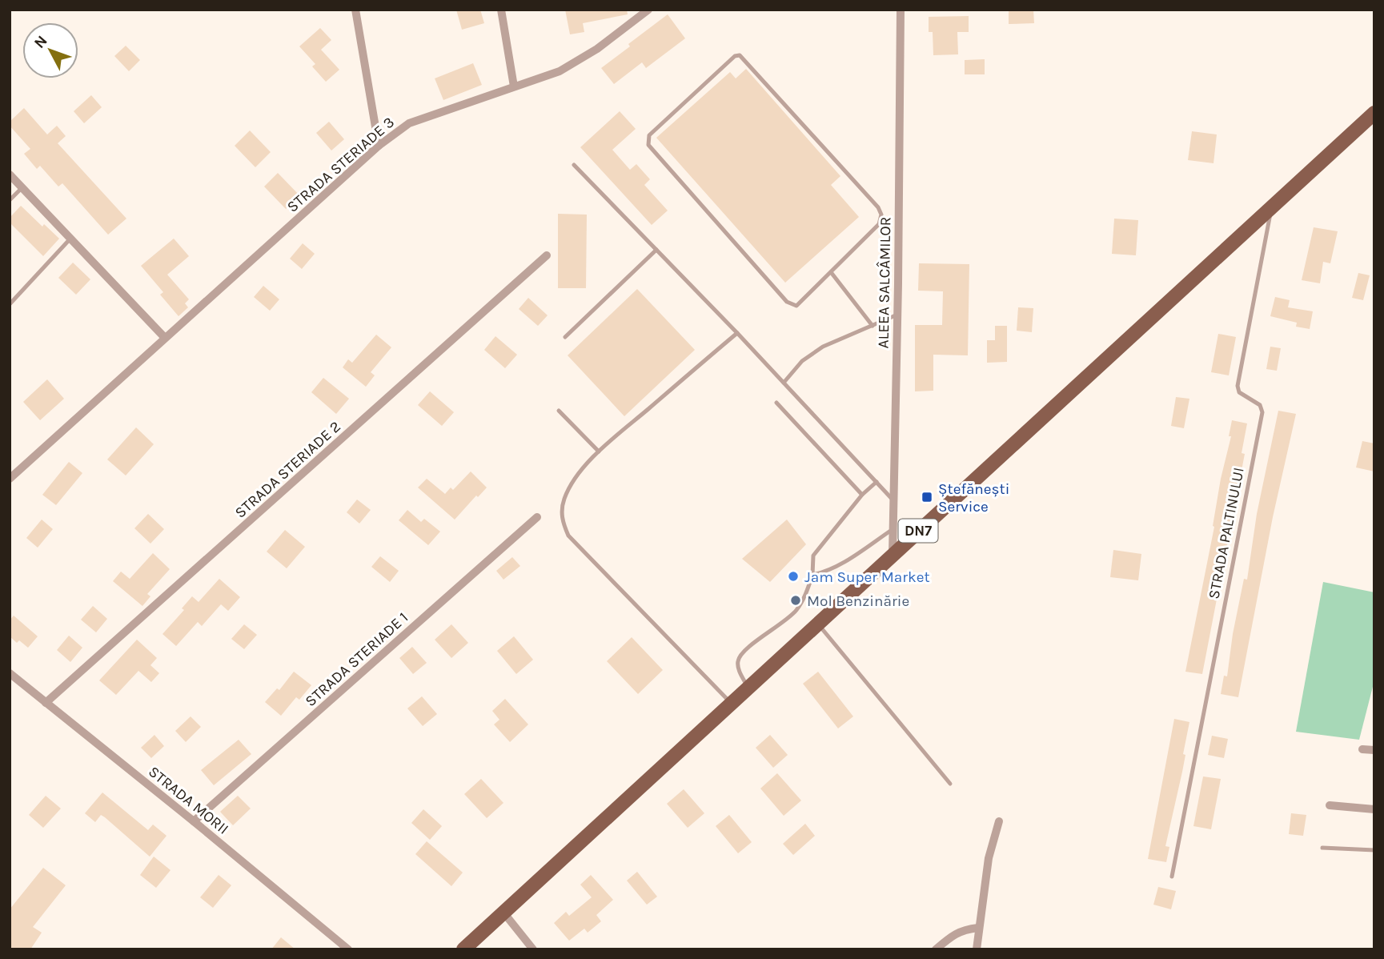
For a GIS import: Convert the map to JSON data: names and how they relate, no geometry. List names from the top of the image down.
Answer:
{
  "streets": {
    "main road": ["DN7"],
    "street": [
      "STRADA STERIADE 3",
      "ALEEA SALCÂMILOR",
      "STRADA STERIADE 2",
      "STRADA STERIADE 1",
      "STRADA MORII"
    ],
    "lane": ["STRADA PALTINULUI"]
  },
  "crossings": [
    ["ALEEA SALCÂMILOR", "DN7"],
    ["STRADA STERIADE 2", "STRADA MORII"],
    ["DN7", "STRADA PALTINULUI"],
    ["STRADA STERIADE 1", "STRADA MORII"]
  ],
  "places": {
    "transit": ["Ștefănești Service"],
    "other": ["Jam Super Market", "Mol Benzinărie"]
  },
  "north": "top left"
}
